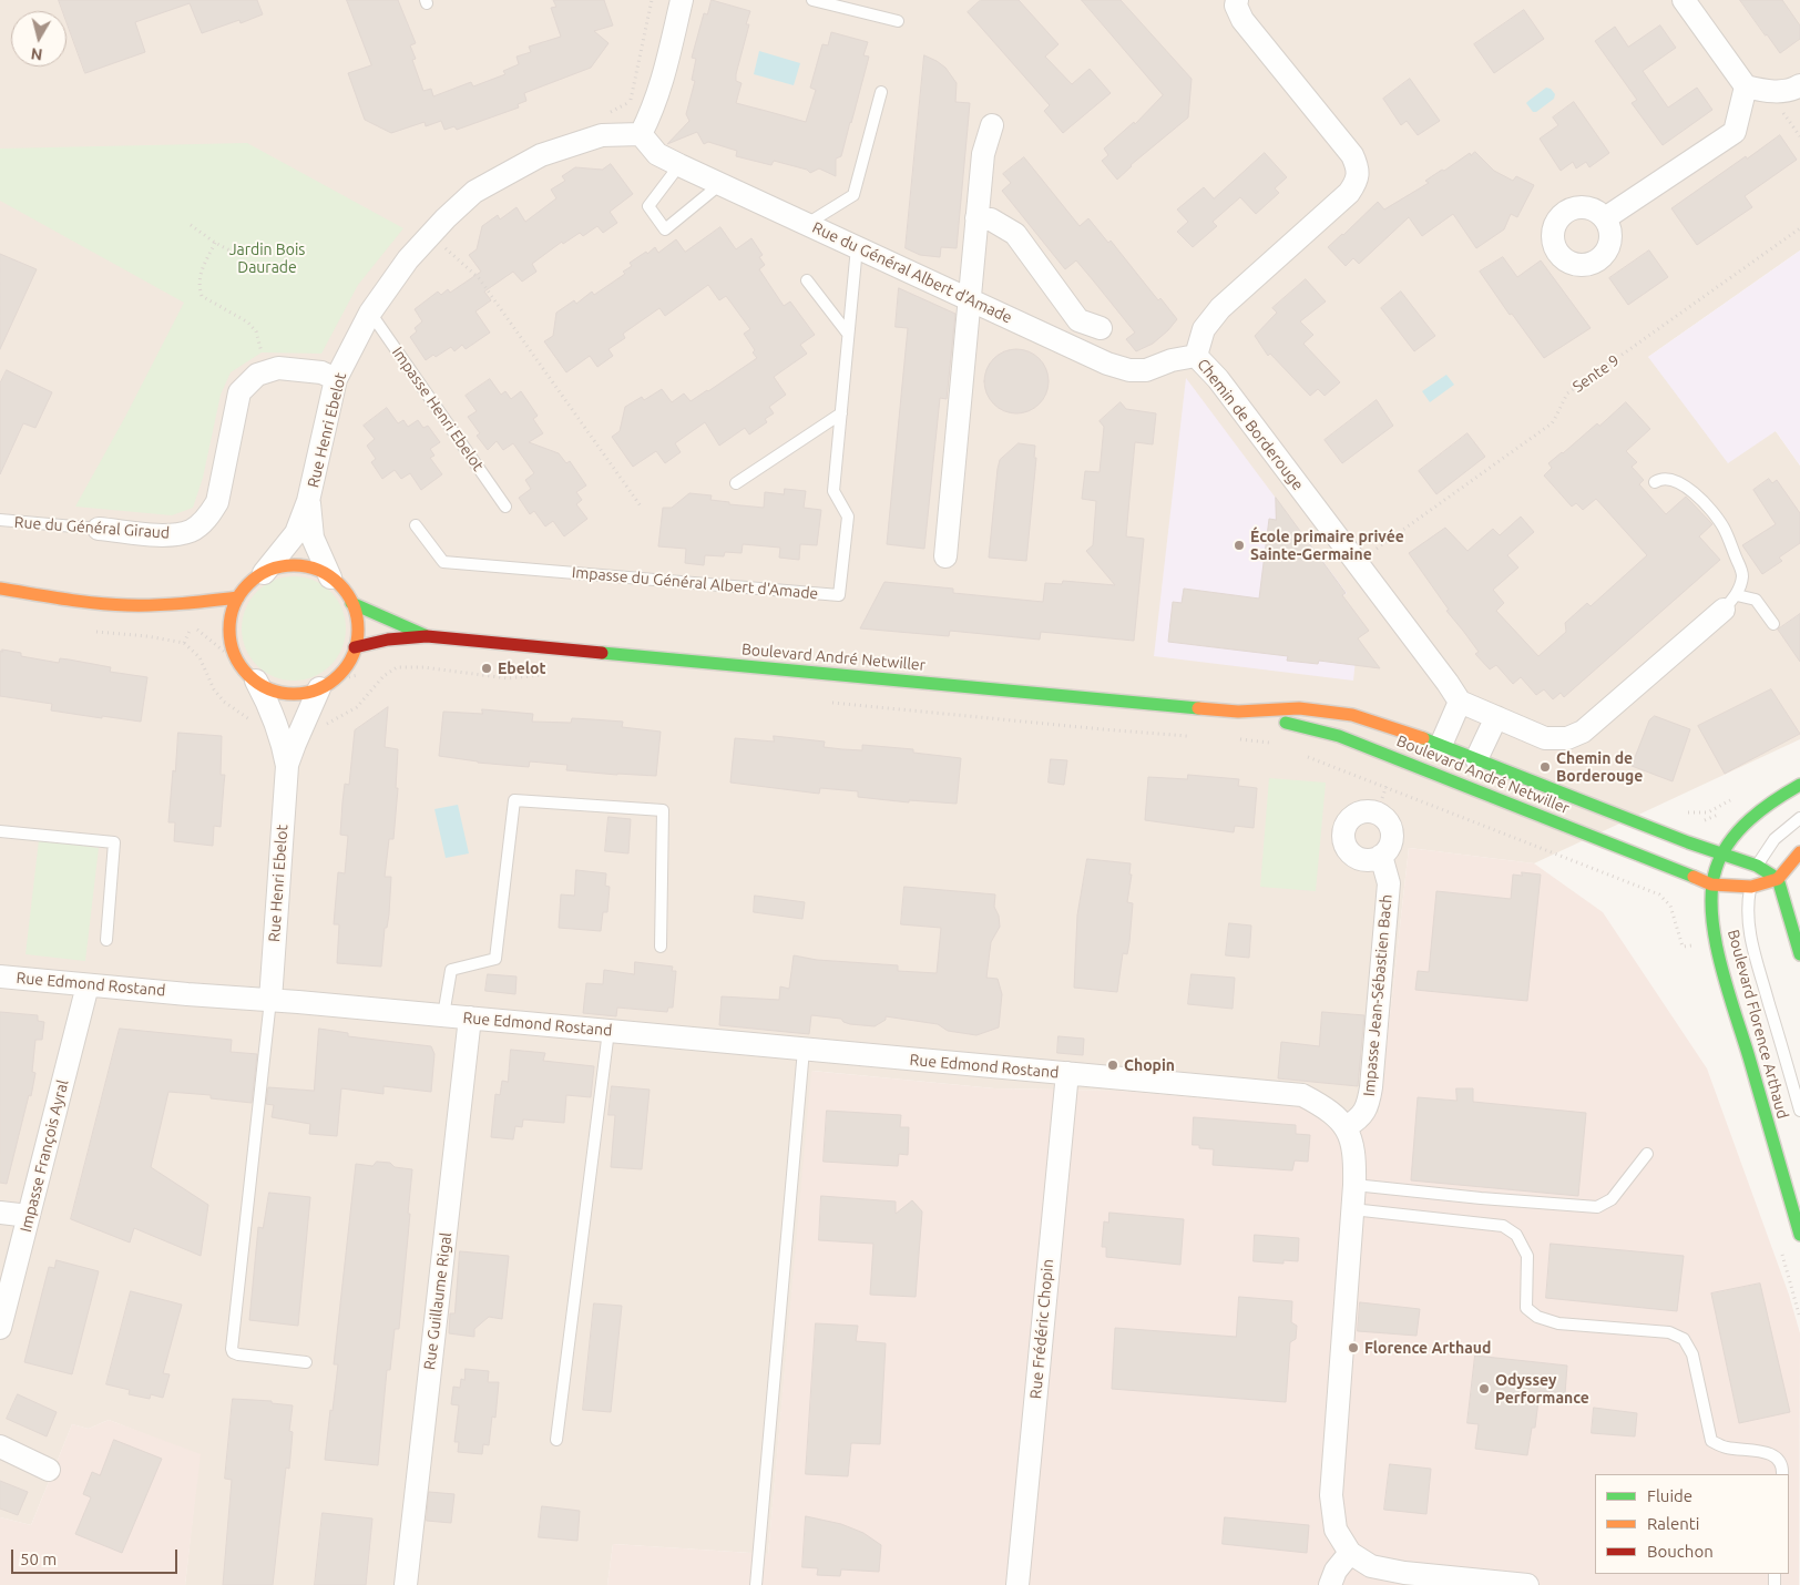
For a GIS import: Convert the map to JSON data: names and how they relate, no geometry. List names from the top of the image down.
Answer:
{
  "streets": {
    "main road": ["Boulevard André Netwiller", "Boulevard Florence Arthaud"],
    "street": [
      "Rue du Général Albert d'Amade",
      "Chemin de Borderouge",
      "Rue Henri Ebelot",
      "Rue du Général Giraud",
      "Rue Edmond Rostand",
      "Impasse Jean-Sébastien Bach",
      "Impasse François Ayral",
      "Rue Guillaume Rigal",
      "Rue Frédéric Chopin"
    ],
    "lane": ["Impasse Henri Ebelot", "Impasse du Général Albert d'Amade"],
    "path": ["Sente 9"]
  },
  "crossings": [
    ["Rue du Général Albert d'Amade", "Chemin de Borderouge"],
    ["Rue du Général Albert d'Amade", "Rue Henri Ebelot"],
    ["Rue du Général Albert d'Amade", "Impasse du Général Albert d'Amade"],
    ["Impasse Henri Ebelot", "Rue Henri Ebelot"],
    ["Rue Henri Ebelot", "Boulevard André Netwiller"],
    ["Rue Henri Ebelot", "Rue Edmond Rostand"],
    ["Boulevard André Netwiller", "Boulevard Florence Arthaud"],
    ["Rue Edmond Rostand", "Impasse Jean-Sébastien Bach"],
    ["Rue Edmond Rostand", "Impasse François Ayral"],
    ["Rue Edmond Rostand", "Rue Guillaume Rigal"],
    ["Rue Edmond Rostand", "Rue Frédéric Chopin"]
  ],
  "parks": ["Jardin Bois Daurade"],
  "places": [
    "École primaire privée Sainte-Germaine",
    "Ebelot",
    "Chemin de Borderouge",
    "Chopin",
    "Florence Arthaud",
    "Odyssey Performance"
  ],
  "legend": ["Fluide", "Ralenti", "Bouchon"],
  "scale_bar": "50 m",
  "north": "bottom"
}
